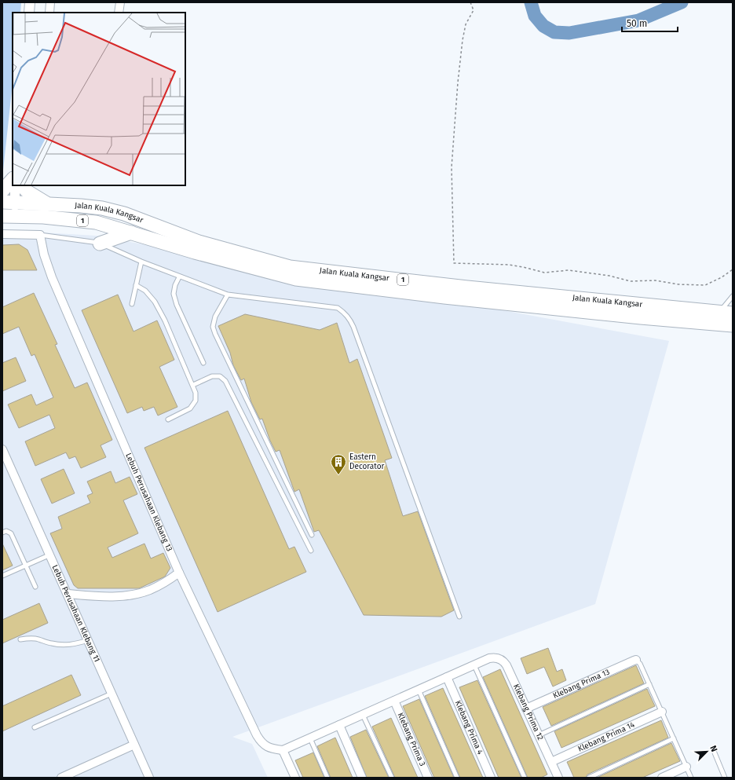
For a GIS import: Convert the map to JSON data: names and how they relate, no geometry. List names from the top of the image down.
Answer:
{
  "streets": {
    "highway": ["Jalan Kuala Kangsar", "1"],
    "street": [
      "Lebuh Perusahaan Klebang 13",
      "Lebuh Perusahaan Klebang 11",
      "Klebang Prima 13",
      "Klebang Prima 12",
      "Klebang Prima 4",
      "Klebang Prima 14",
      "Klebang Prima 3"
    ]
  },
  "crossings": [
    ["Klebang Prima 13", "Klebang Prima 12"],
    ["Klebang Prima 12", "Klebang Prima 14"]
  ],
  "places": {
    "building": ["Eastern Decorator"]
  },
  "scale_bar": "50 m",
  "north": "top right"
}
